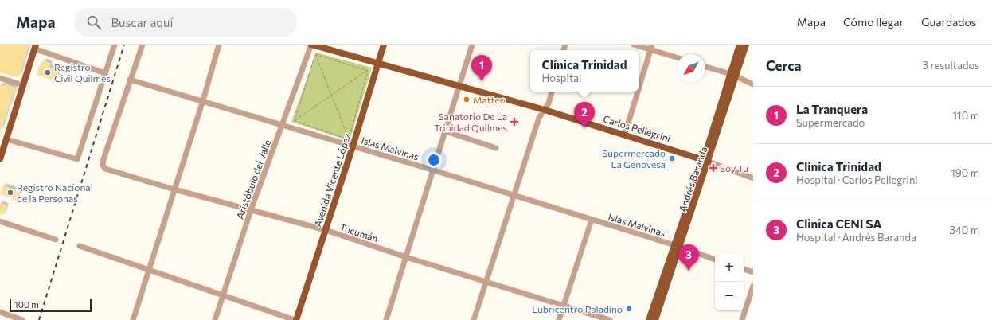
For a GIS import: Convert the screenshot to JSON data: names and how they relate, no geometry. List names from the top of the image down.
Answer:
{
  "streets": {
    "main road": ["Carlos Pellegrini", "Andrés Baranda", "Avenida Vicente López"],
    "street": ["Islas Malvinas", "Aristóbulo del Valle", "Tucumán"]
  },
  "crossings": [
    ["Carlos Pellegrini", "Aristóbulo del Valle"],
    ["Carlos Pellegrini", "Andrés Baranda"],
    ["Carlos Pellegrini", "Avenida Vicente López"],
    ["Islas Malvinas", "Aristóbulo del Valle"],
    ["Islas Malvinas", "Andrés Baranda"],
    ["Islas Malvinas", "Avenida Vicente López"],
    ["Islas Malvinas", "Tucumán"],
    ["Aristóbulo del Valle", "Tucumán"],
    ["Avenida Vicente López", "Tucumán"]
  ],
  "places": {
    "other": [
      "Registro Civil Quilmes",
      "Matteo",
      "Supermercado La Genovesa",
      "Registro Nacional de la Personas",
      "Lubricentro Paladino"
    ],
    "health": ["Sanatorio De La Trinidad Quilmes", "Soy Tu"]
  },
  "scale_bar": "100 m",
  "north": "bottom left",
  "page": {
    "header": "Mapa",
    "search": "Buscar aquí",
    "nav": ["Mapa", "Cómo llegar", "Guardados"],
    "heading": ["Cerca", "3 resultados"],
    "popup": ["Clínica Trinidad", "Hospital"],
    "pins": ["1", "2", "3"],
    "list": [
      {
        "mark": "1",
        "name": "La Tranquera",
        "note": "Supermercado",
        "value": "110 m"
      },
      {
        "mark": "2",
        "name": "Clínica Trinidad",
        "note": "Hospital · Carlos Pellegrini",
        "value": "190 m"
      },
      {
        "mark": "3",
        "name": "Clinica CENI SA",
        "note": "Hospital · Andrés Baranda",
        "value": "340 m"
      }
    ],
    "map_buttons": ["+", "−"],
    "scale": "100 m"
  }
}
